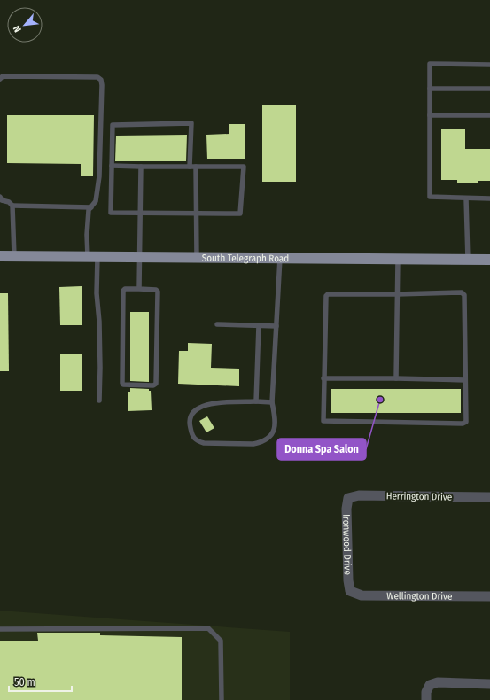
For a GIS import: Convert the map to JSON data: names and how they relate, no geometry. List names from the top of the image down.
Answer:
{
  "streets": {
    "main road": ["South Telegraph Road"],
    "street": ["Herrington Drive", "Ironwood Drive", "Wellington Drive"]
  },
  "crossings": [
    ["Herrington Drive", "Ironwood Drive"],
    ["Ironwood Drive", "Wellington Drive"]
  ],
  "places": ["Donna Spa Salon"],
  "scale_bar": "50 m",
  "north": "bottom left"
}
